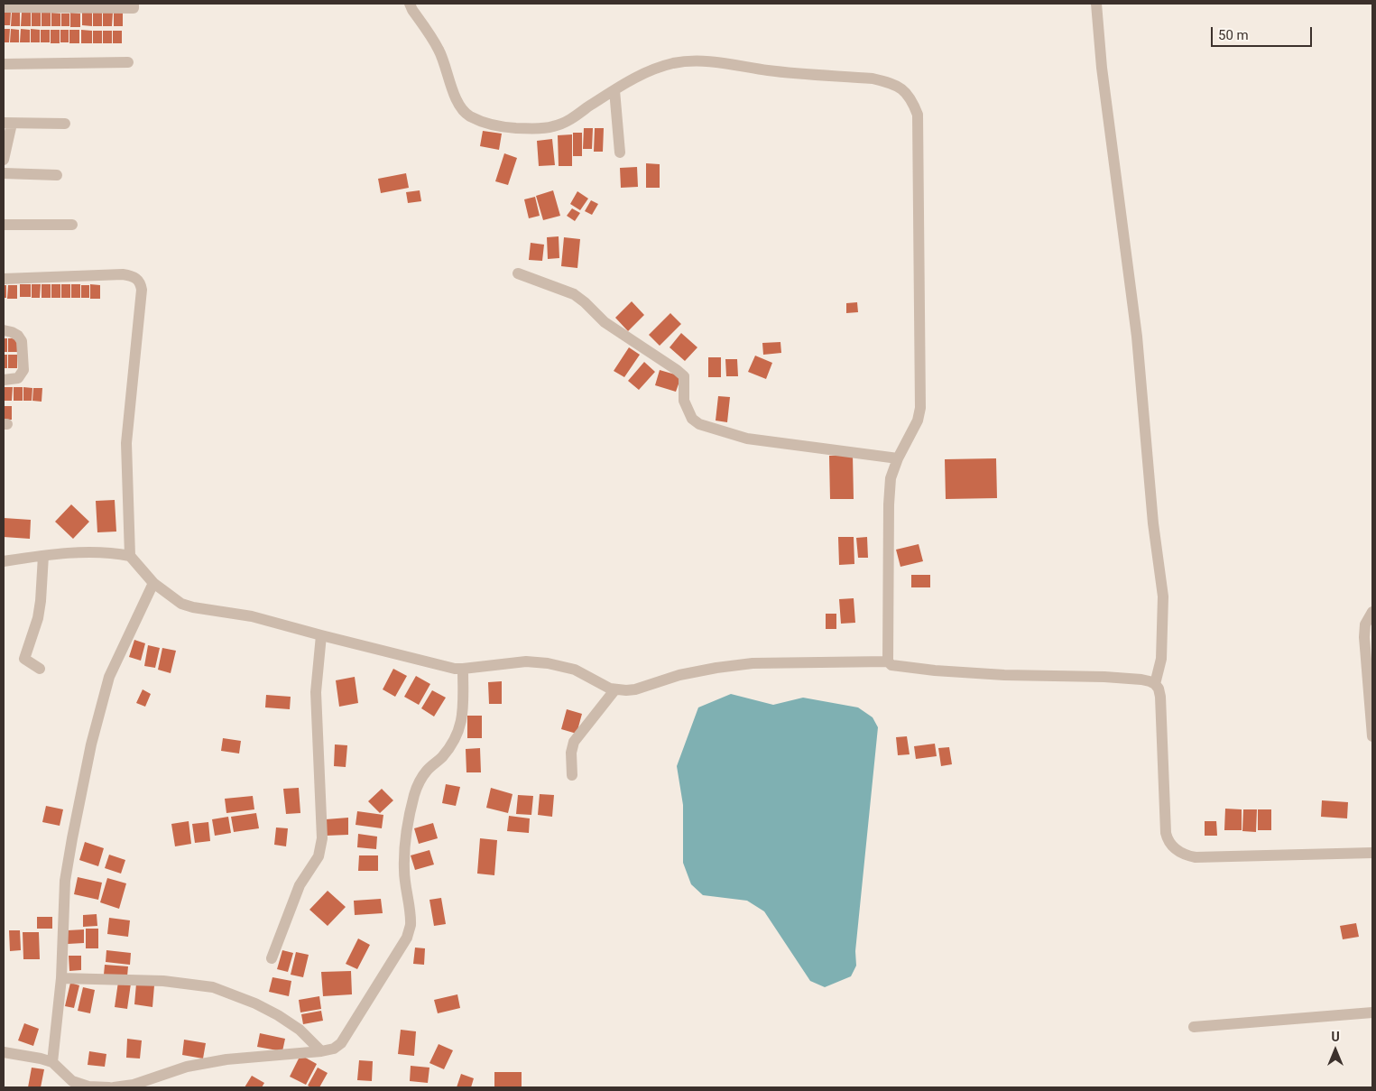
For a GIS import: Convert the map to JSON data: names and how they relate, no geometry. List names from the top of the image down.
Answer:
{
  "scale_bar": "50 m",
  "north": "top"
}
